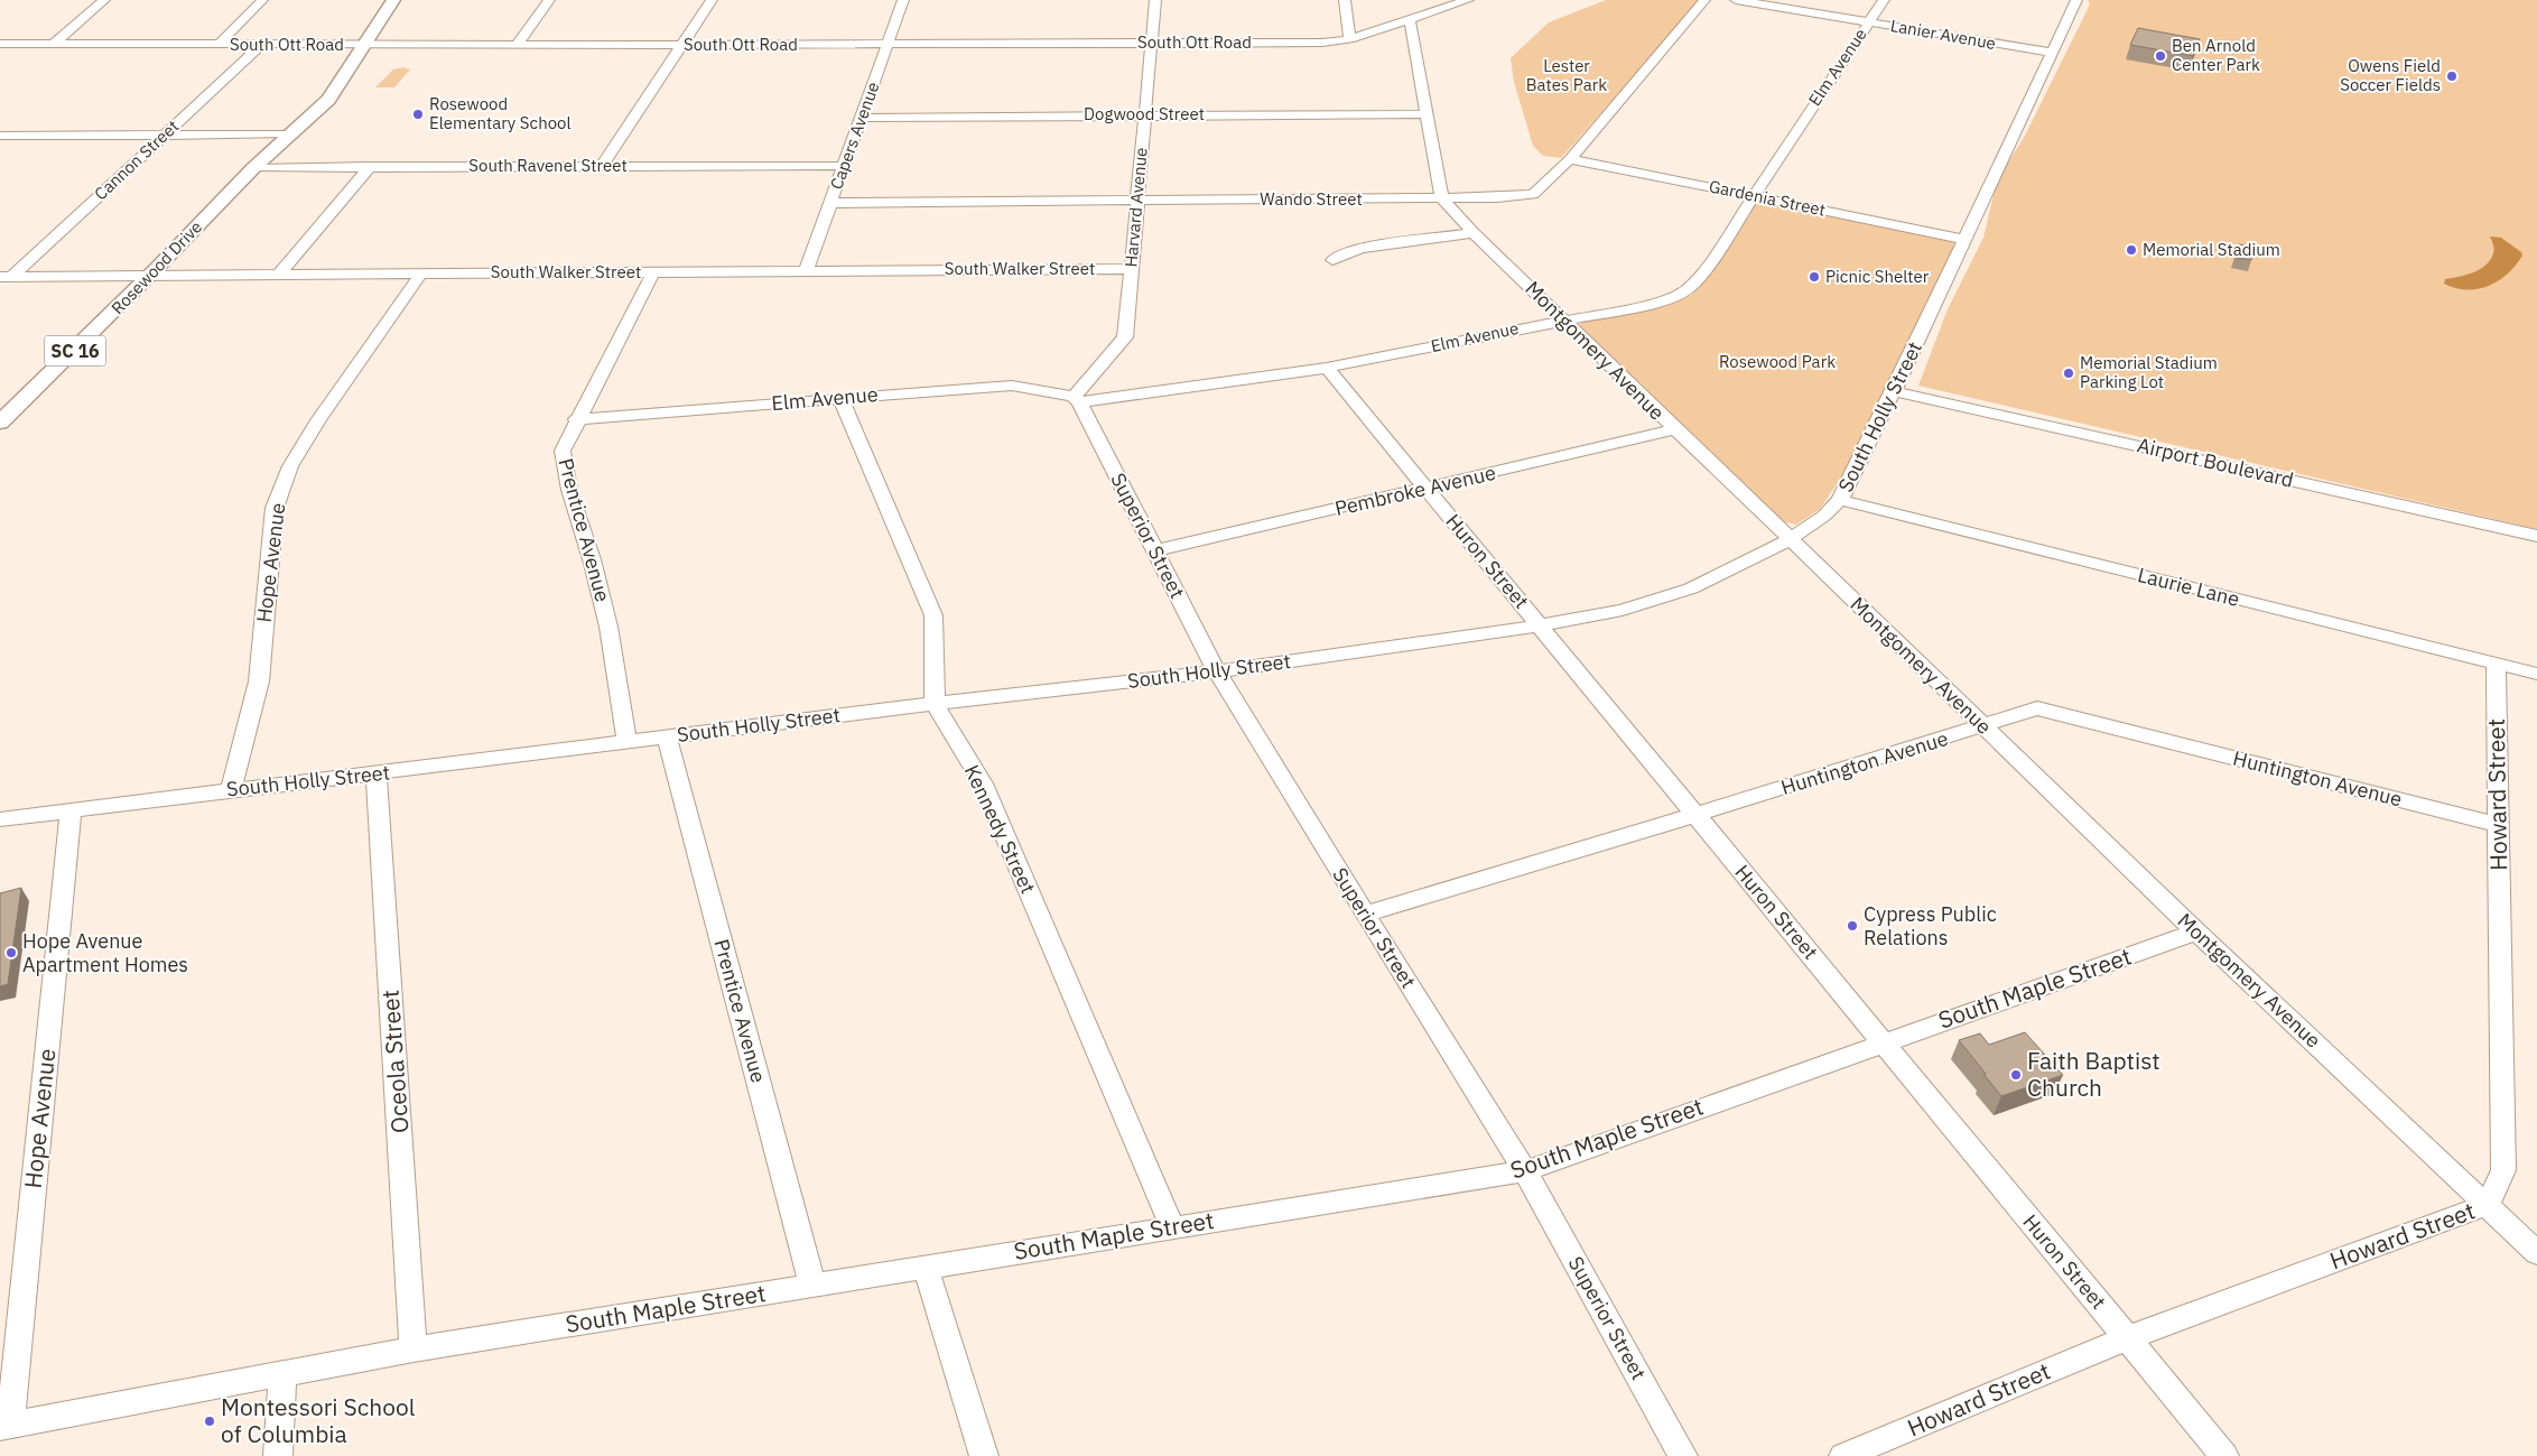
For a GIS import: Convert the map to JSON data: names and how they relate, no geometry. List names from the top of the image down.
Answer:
{
  "streets": {
    "main road": ["Rosewood Drive", "SC 16"],
    "street": [
      "Lanier Avenue",
      "South Ott Road",
      "Elm Avenue",
      "Dogwood Street",
      "Capers Avenue",
      "Cannon Street",
      "South Ravenel Street",
      "Gardenia Street",
      "Wando Street",
      "Harvard Avenue",
      "South Walker Street",
      "Montgomery Avenue",
      "South Holly Street",
      "Airport Boulevard",
      "Pembroke Avenue",
      "Prentice Avenue",
      "Superior Street",
      "Huron Street",
      "Hope Avenue",
      "Laurie Lane",
      "Huntington Avenue",
      "Howard Street",
      "Kennedy Street",
      "South Maple Street",
      "Oceola Street"
    ]
  },
  "crossings": [
    ["Lanier Avenue", "Elm Avenue"],
    ["Lanier Avenue", "South Holly Street"],
    ["South Ott Road", "Capers Avenue"],
    ["South Ott Road", "Cannon Street"],
    ["South Ott Road", "Harvard Avenue"],
    ["South Ott Road", "Rosewood Drive"],
    ["Elm Avenue", "Gardenia Street"],
    ["Elm Avenue", "Harvard Avenue"],
    ["Elm Avenue", "Montgomery Avenue"],
    ["Elm Avenue", "Prentice Avenue"],
    ["Elm Avenue", "Superior Street"],
    ["Elm Avenue", "Huron Street"],
    ["Dogwood Street", "Capers Avenue"],
    ["Dogwood Street", "Harvard Avenue"],
    ["Capers Avenue", "South Ravenel Street"],
    ["Capers Avenue", "Wando Street"],
    ["Capers Avenue", "South Walker Street"],
    ["Cannon Street", "South Walker Street"],
    ["South Ravenel Street", "Rosewood Drive"],
    ["Gardenia Street", "Wando Street"],
    ["Gardenia Street", "South Holly Street"],
    ["Wando Street", "Harvard Avenue"],
    ["Wando Street", "Montgomery Avenue"],
    ["Harvard Avenue", "South Walker Street"],
    ["Harvard Avenue", "Superior Street"],
    ["Rosewood Drive", "South Walker Street"],
    ["South Walker Street", "Prentice Avenue"],
    ["South Walker Street", "Hope Avenue"],
    ["Montgomery Avenue", "South Holly Street"],
    ["Montgomery Avenue", "Pembroke Avenue"],
    ["Montgomery Avenue", "Huntington Avenue"],
    ["Montgomery Avenue", "Howard Street"],
    ["Montgomery Avenue", "South Maple Street"],
    ["South Holly Street", "Airport Boulevard"],
    ["South Holly Street", "Prentice Avenue"],
    ["South Holly Street", "Superior Street"],
    ["South Holly Street", "Huron Street"],
    ["South Holly Street", "Hope Avenue"],
    ["South Holly Street", "Laurie Lane"],
    ["South Holly Street", "Kennedy Street"],
    ["South Holly Street", "Oceola Street"],
    ["Pembroke Avenue", "Superior Street"],
    ["Pembroke Avenue", "Huron Street"],
    ["Prentice Avenue", "South Maple Street"],
    ["Superior Street", "Huntington Avenue"],
    ["Superior Street", "South Maple Street"],
    ["Huron Street", "Huntington Avenue"],
    ["Huron Street", "Howard Street"],
    ["Huron Street", "South Maple Street"],
    ["Hope Avenue", "South Maple Street"],
    ["Laurie Lane", "Howard Street"],
    ["Huntington Avenue", "Howard Street"],
    ["Kennedy Street", "South Maple Street"],
    ["South Maple Street", "Oceola Street"]
  ],
  "parks": ["Lester Bates Park", "Rosewood Park"],
  "places": [
    "Ben Arnold Center Park",
    "Owens Field Soccer Fields",
    "Rosewood Elementary School",
    "Memorial Stadium",
    "Picnic Shelter",
    "Memorial Stadium Parking Lot",
    "Cypress Public Relations",
    "Hope Avenue Apartment Homes",
    "Faith Baptist Church",
    "Montessori School of Columbia"
  ]
}
